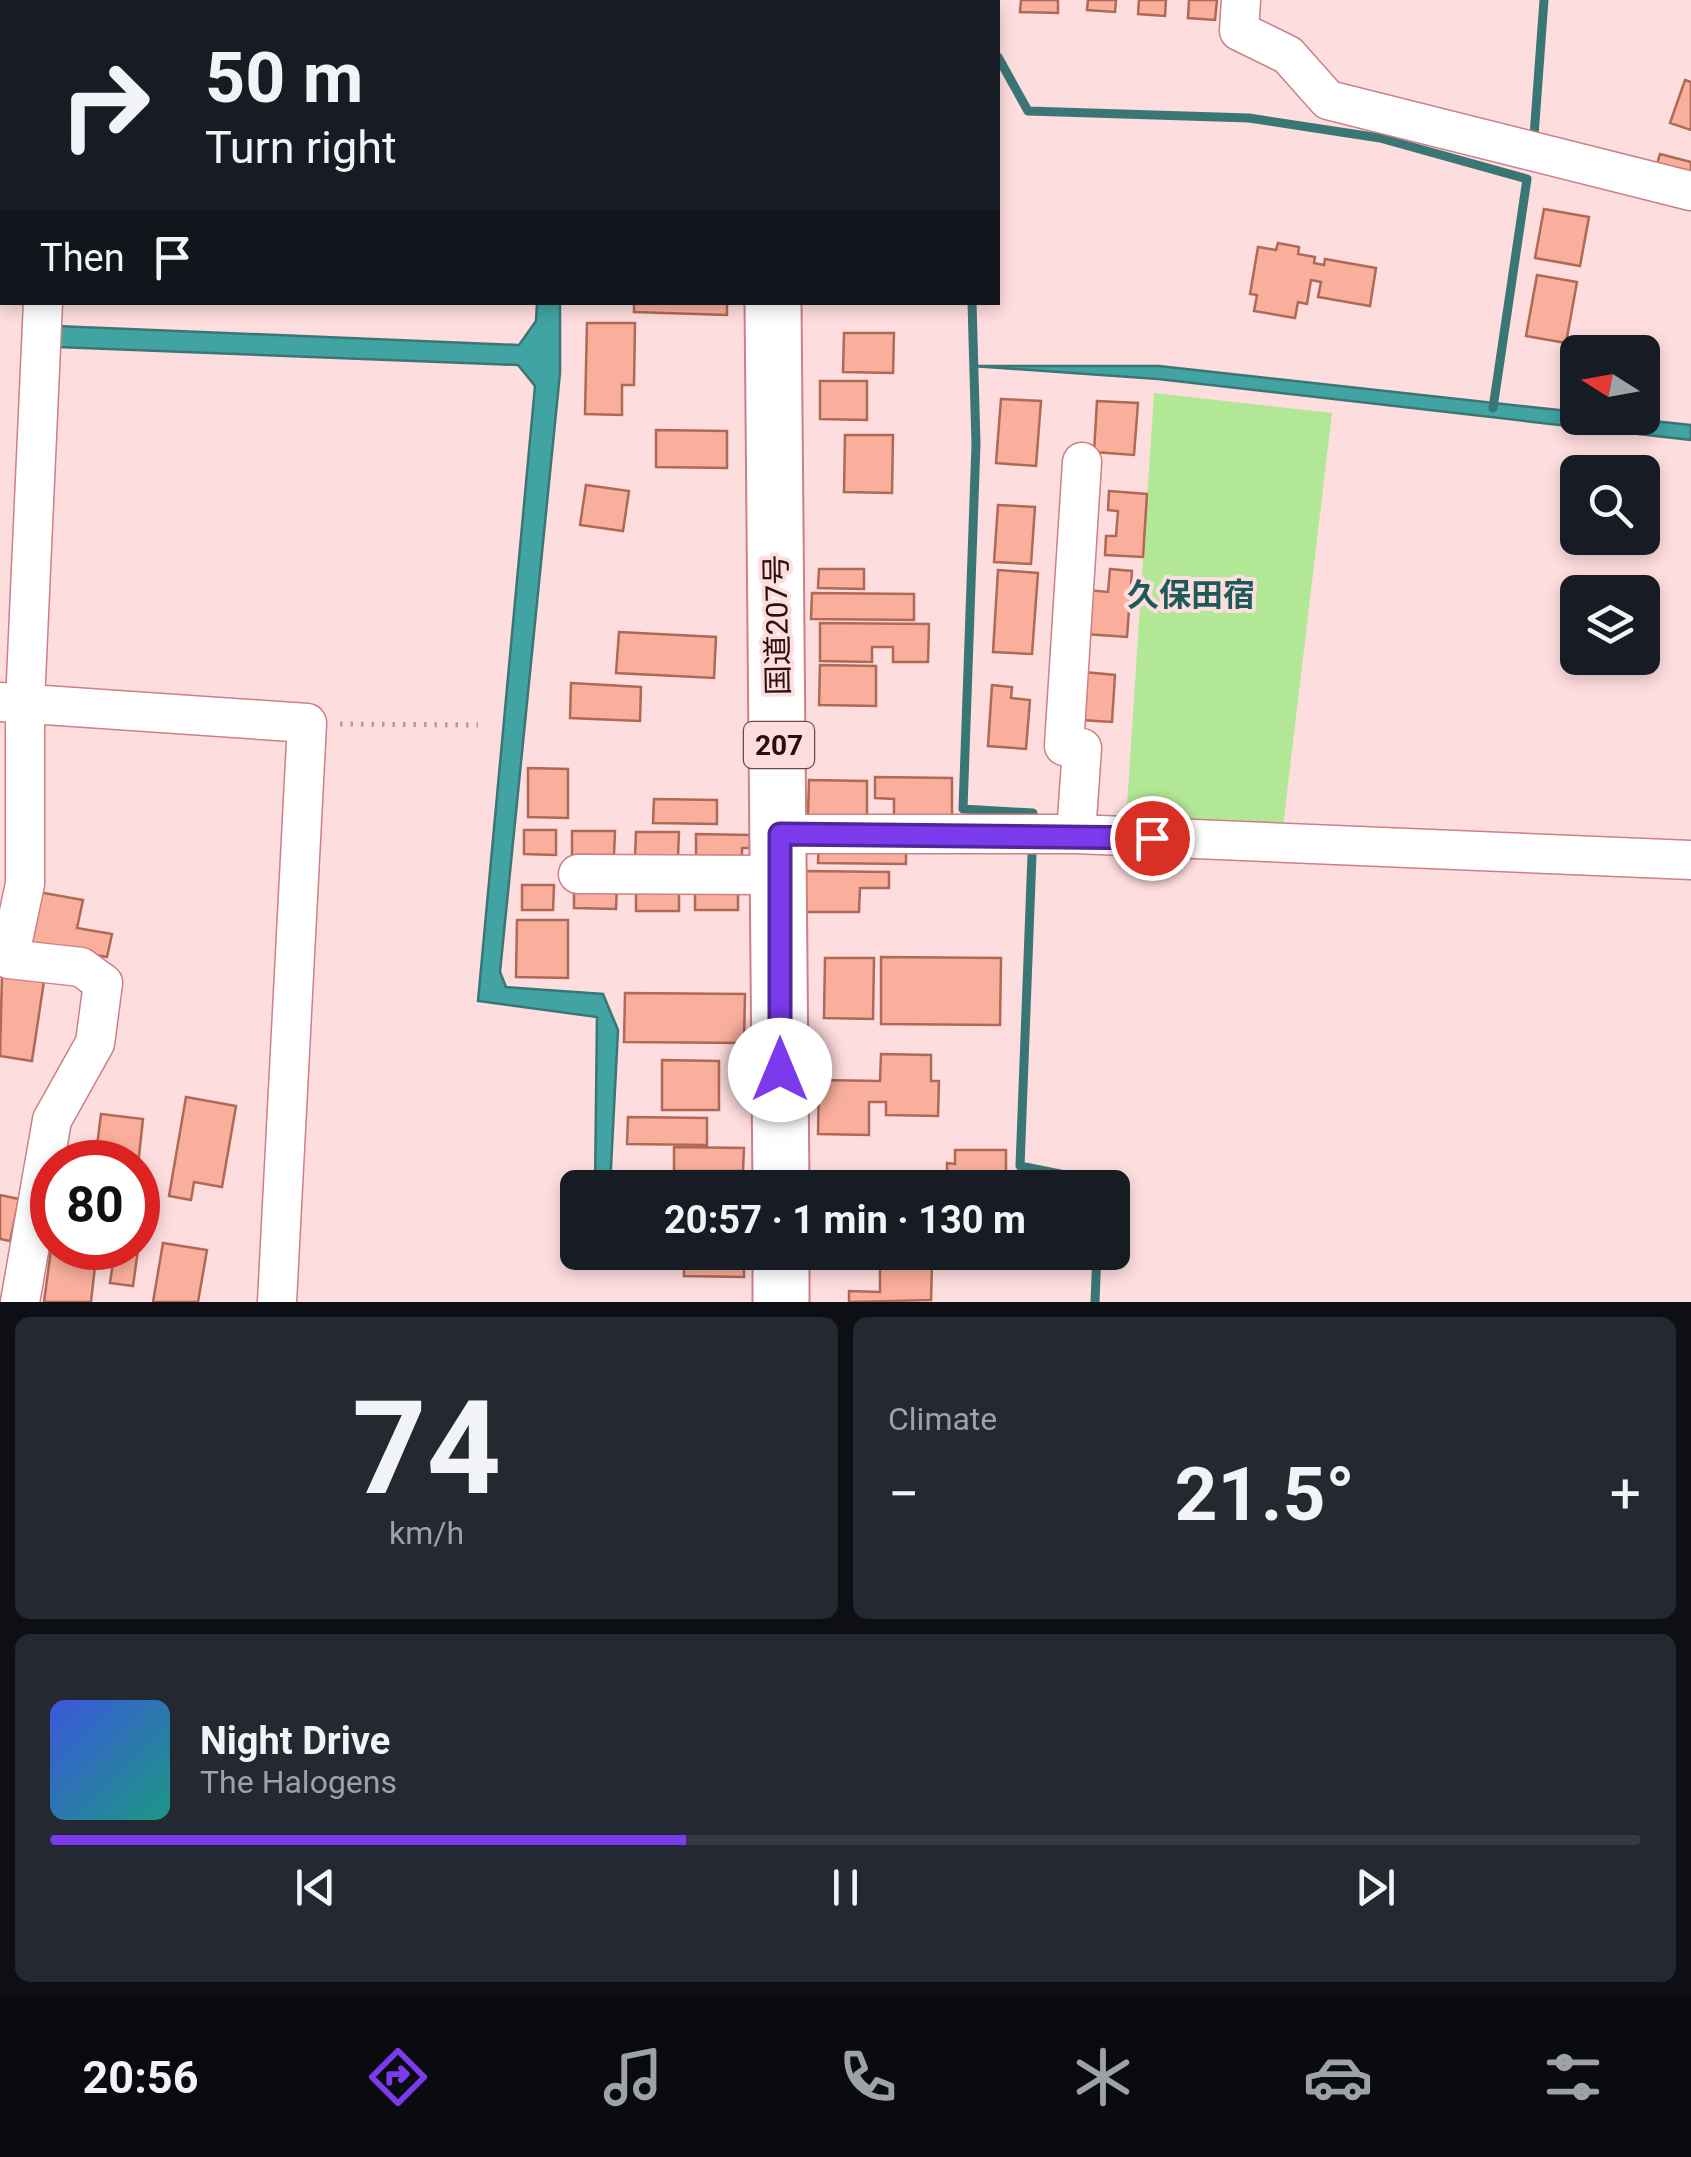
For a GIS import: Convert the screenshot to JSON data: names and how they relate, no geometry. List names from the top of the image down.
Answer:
{
  "streets": {
    "highway": ["国道207号", "207"]
  },
  "districts": ["久保田宿"],
  "north": "left",
  "page": {
    "turn": ["50 m", "Turn right"],
    "then": "Then",
    "limit": "80",
    "trip": "20:57 · 1 min · 130 m",
    "tile": [
      ["74", "km/h"],
      "Climate"
    ],
    "heat": ["−", "21.5°", "+"],
    "song": ["Night Drive", "The Halogens"],
    "tabs": "20:56"
  }
}
